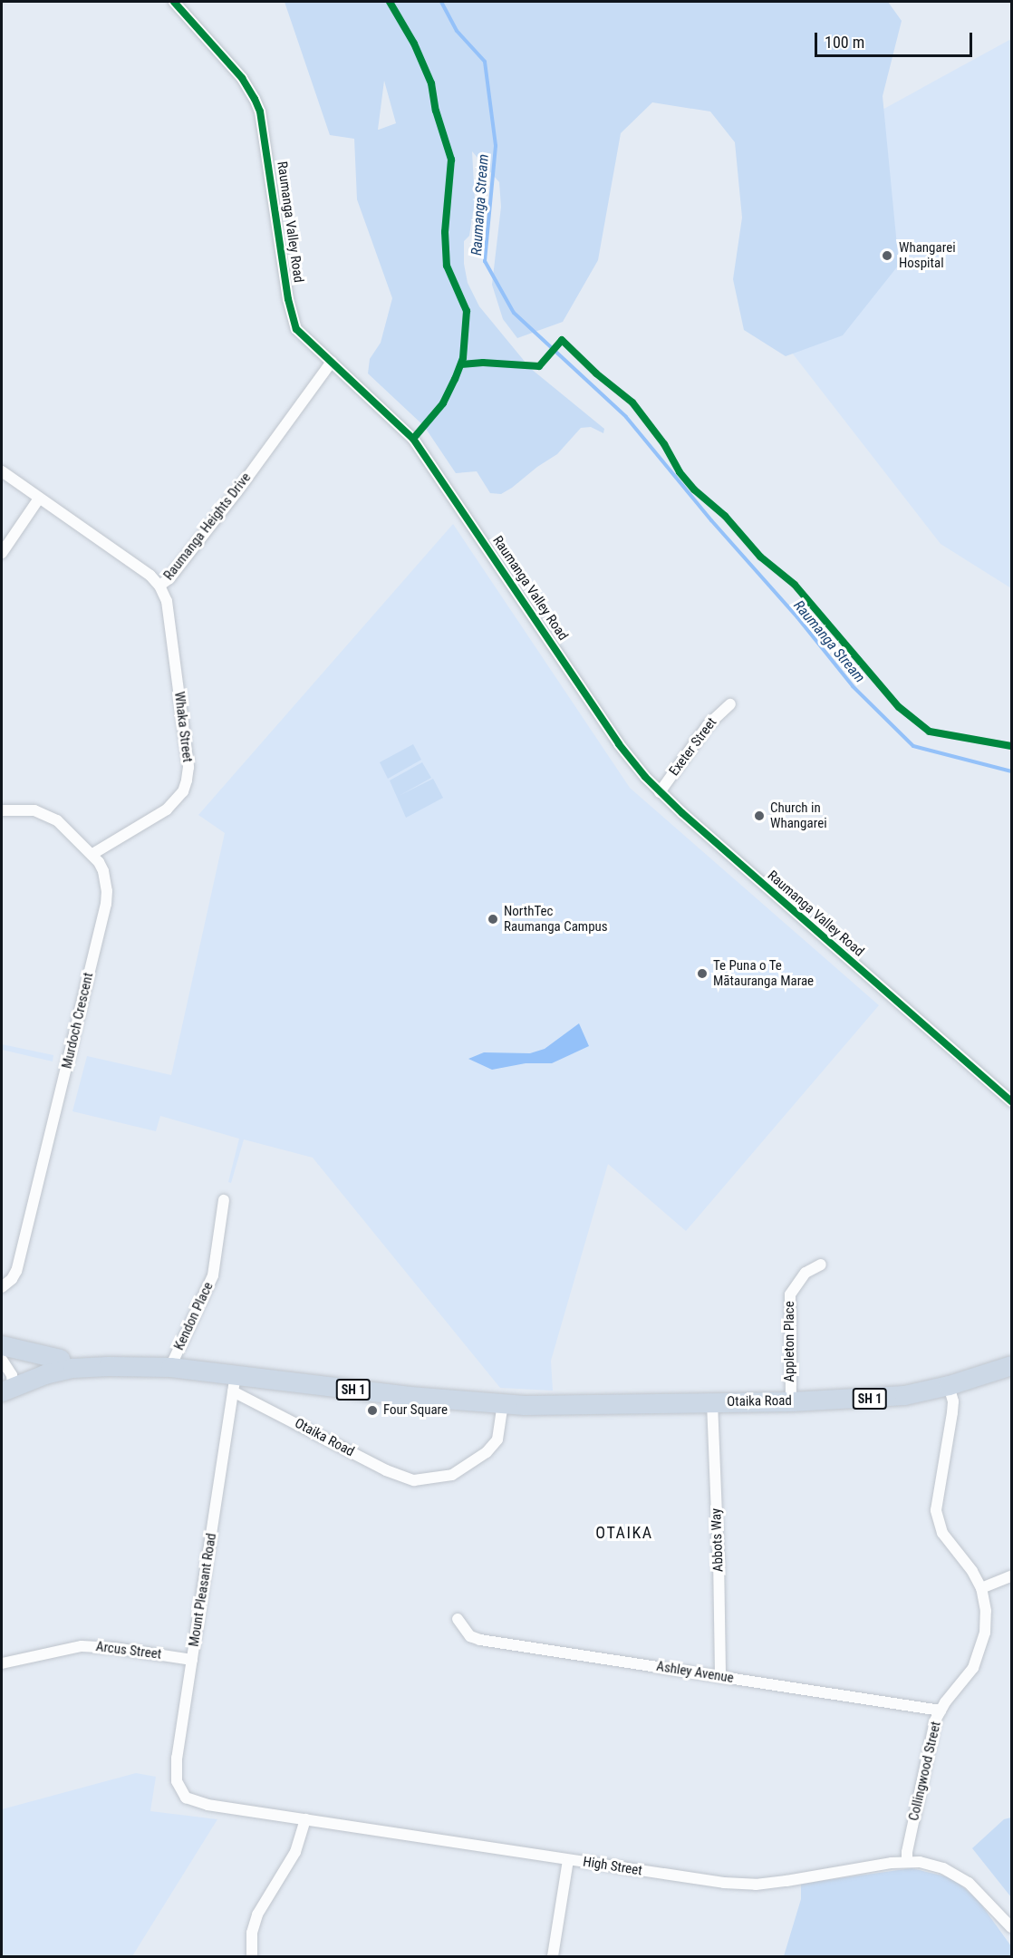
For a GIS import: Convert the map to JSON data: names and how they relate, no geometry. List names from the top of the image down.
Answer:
{
  "streets": {
    "highway": ["SH 1", "Otaika Road"],
    "street": [
      "Raumanga Valley Road",
      "Raumanga Heights Drive",
      "Whaka Street",
      "Exeter Street",
      "Murdoch Crescent",
      "Kendon Place",
      "Appleton Place",
      "Abbots Way",
      "Mount Pleasant Road",
      "Arcus Street",
      "Ashley Avenue",
      "Collingwood Street",
      "High Street"
    ]
  },
  "crossings": [
    ["Raumanga Valley Road", "Raumanga Heights Drive"],
    ["Raumanga Valley Road", "Exeter Street"],
    ["Raumanga Heights Drive", "Whaka Street"],
    ["Whaka Street", "Murdoch Crescent"],
    ["Kendon Place", "Otaika Road"],
    ["Appleton Place", "Otaika Road"],
    ["Otaika Road", "Abbots Way"],
    ["Otaika Road", "Mount Pleasant Road"],
    ["Otaika Road", "Collingwood Street"],
    ["Abbots Way", "Ashley Avenue"],
    ["Mount Pleasant Road", "Arcus Street"],
    ["Mount Pleasant Road", "High Street"],
    ["Ashley Avenue", "Collingwood Street"],
    ["Collingwood Street", "High Street"]
  ],
  "districts": ["OTAIKA"],
  "water": ["Raumanga Stream"],
  "places": [
    "Whangarei Hospital",
    "Church in Whangarei",
    "NorthTec Raumanga Campus",
    "Te Puna o Te Mātauranga Marae",
    "Four Square"
  ],
  "scale_bar": "100 m"
}
